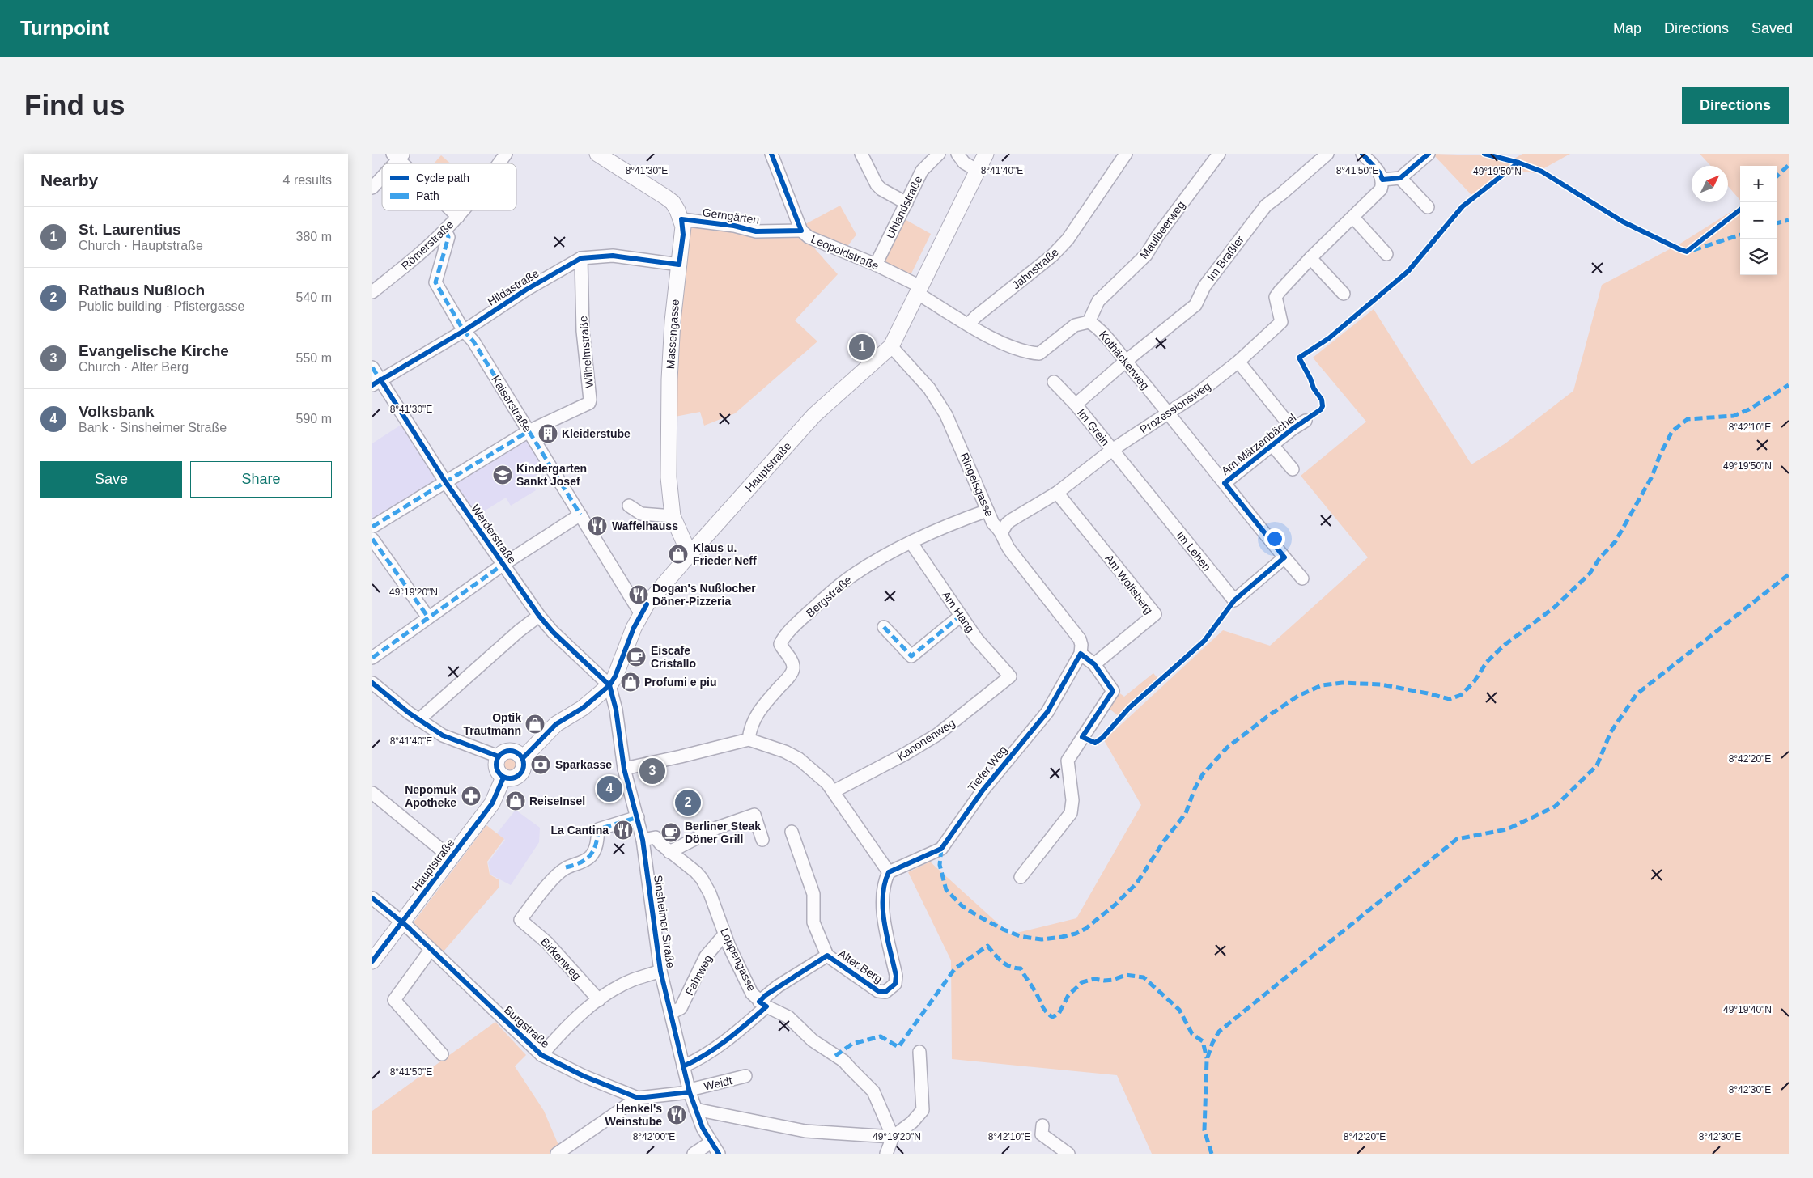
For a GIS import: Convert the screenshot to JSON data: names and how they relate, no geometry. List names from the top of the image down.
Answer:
{
  "streets": {
    "main road": ["Massengasse", "Hauptstraße"],
    "street": [
      "Uhlandstraße",
      "Gerngärten",
      "Maulbeerweg",
      "Römerstraße",
      "Leopoldstraße",
      "Im Braßler",
      "Jahnstraße",
      "Hildastraße",
      "Wilhelmstraße",
      "Kothäckerweg",
      "Kaiserstraße",
      "Prozessionsweg",
      "Im Grein",
      "Am Märzenbächel",
      "Ringelsgasse",
      "Werderstraße",
      "Im Lehen",
      "Am Wolfsberg",
      "Bergstraße",
      "Am Hang",
      "Kanonenweg",
      "Tiefer Weg",
      "Sinsheimer Straße",
      "Birkenweg",
      "Loppengasse",
      "Alter Berg",
      "Fahrweg",
      "Burgstraße",
      "Weidt"
    ]
  },
  "crossings": [
    ["Uhlandstraße", "Leopoldstraße"],
    ["Gerngärten", "Leopoldstraße"],
    ["Gerngärten", "Massengasse"],
    ["Maulbeerweg", "Kothäckerweg"],
    ["Römerstraße", "Kaiserstraße"],
    ["Leopoldstraße", "Hauptstraße"],
    ["Im Braßler", "Kothäckerweg"],
    ["Im Braßler", "Im Grein"],
    ["Jahnstraße", "Kothäckerweg"],
    ["Hildastraße", "Massengasse"],
    ["Hildastraße", "Wilhelmstraße"],
    ["Hildastraße", "Kaiserstraße"],
    ["Hildastraße", "Werderstraße"],
    ["Massengasse", "Hauptstraße"],
    ["Wilhelmstraße", "Kaiserstraße"],
    ["Kothäckerweg", "Prozessionsweg"],
    ["Kothäckerweg", "Im Grein"],
    ["Kaiserstraße", "Hauptstraße"],
    ["Prozessionsweg", "Im Grein"],
    ["Prozessionsweg", "Am Märzenbächel"],
    ["Prozessionsweg", "Ringelsgasse"],
    ["Prozessionsweg", "Im Lehen"],
    ["Prozessionsweg", "Am Wolfsberg"],
    ["Im Grein", "Im Lehen"],
    ["Hauptstraße", "Ringelsgasse"],
    ["Hauptstraße", "Werderstraße"],
    ["Hauptstraße", "Sinsheimer Straße"],
    ["Hauptstraße", "Burgstraße"],
    ["Ringelsgasse", "Bergstraße"],
    ["Ringelsgasse", "Tiefer Weg"],
    ["Werderstraße", "Sinsheimer Straße"],
    ["Bergstraße", "Am Hang"],
    ["Am Hang", "Kanonenweg"],
    ["Tiefer Weg", "Alter Berg"],
    ["Sinsheimer Straße", "Birkenweg"],
    ["Sinsheimer Straße", "Loppengasse"],
    ["Sinsheimer Straße", "Alter Berg"],
    ["Sinsheimer Straße", "Fahrweg"],
    ["Sinsheimer Straße", "Burgstraße"],
    ["Sinsheimer Straße", "Weidt"],
    ["Loppengasse", "Alter Berg"],
    ["Loppengasse", "Fahrweg"],
    ["Burgstraße", "Weidt"]
  ],
  "places": {
    "building": ["Kleiderstube"],
    "school or university": ["Kindergarten Sankt Josef"],
    "restaurant": [
      "Waffelhauss",
      "Dogan's Nußlocher Döner-Pizzeria",
      "La Cantina",
      "Henkel's Weinstube"
    ],
    "shop": [
      "Klaus u. Frieder Neff",
      "Profumi e piu",
      "Optik Trautmann",
      "ReiseInsel"
    ],
    "cafe": ["Eiscafe Cristallo", "Berliner Steak Döner Grill"],
    "bank": ["Sparkasse"],
    "pharmacy": ["Nepomuk Apotheke"]
  },
  "legend": ["Cycle path", "Path"],
  "north": "top right",
  "page": {
    "header": "Turnpoint",
    "nav": ["Map", "Directions", "Saved"],
    "buttons": [
      "Directions",
      ["Save", "Share"]
    ],
    "title": "Find us",
    "heading": ["Nearby", "4 results"],
    "map_buttons": ["+", "−"],
    "list": [
      {
        "mark": "1",
        "name": "St. Laurentius",
        "note": "Church · Hauptstraße",
        "value": "380 m"
      },
      {
        "mark": "2",
        "name": "Rathaus Nußloch",
        "note": "Public building · Pfistergasse",
        "value": "540 m"
      },
      {
        "mark": "3",
        "name": "Evangelische Kirche",
        "note": "Church · Alter Berg",
        "value": "550 m"
      },
      {
        "mark": "4",
        "name": "Volksbank",
        "note": "Bank · Sinsheimer Straße",
        "value": "590 m"
      }
    ],
    "pins": [
      "1",
      "3",
      "4",
      "2"
    ]
  },
  "coordinates": [
    "8°41'30\"E",
    "8°41'40\"E",
    "8°41'50\"E",
    "49°19'50\"N",
    "8°42'10\"E",
    "49°19'20\"N",
    "8°42'20\"E",
    "49°19'40\"N",
    "8°42'30\"E",
    "8°42'00\"E"
  ]
}
